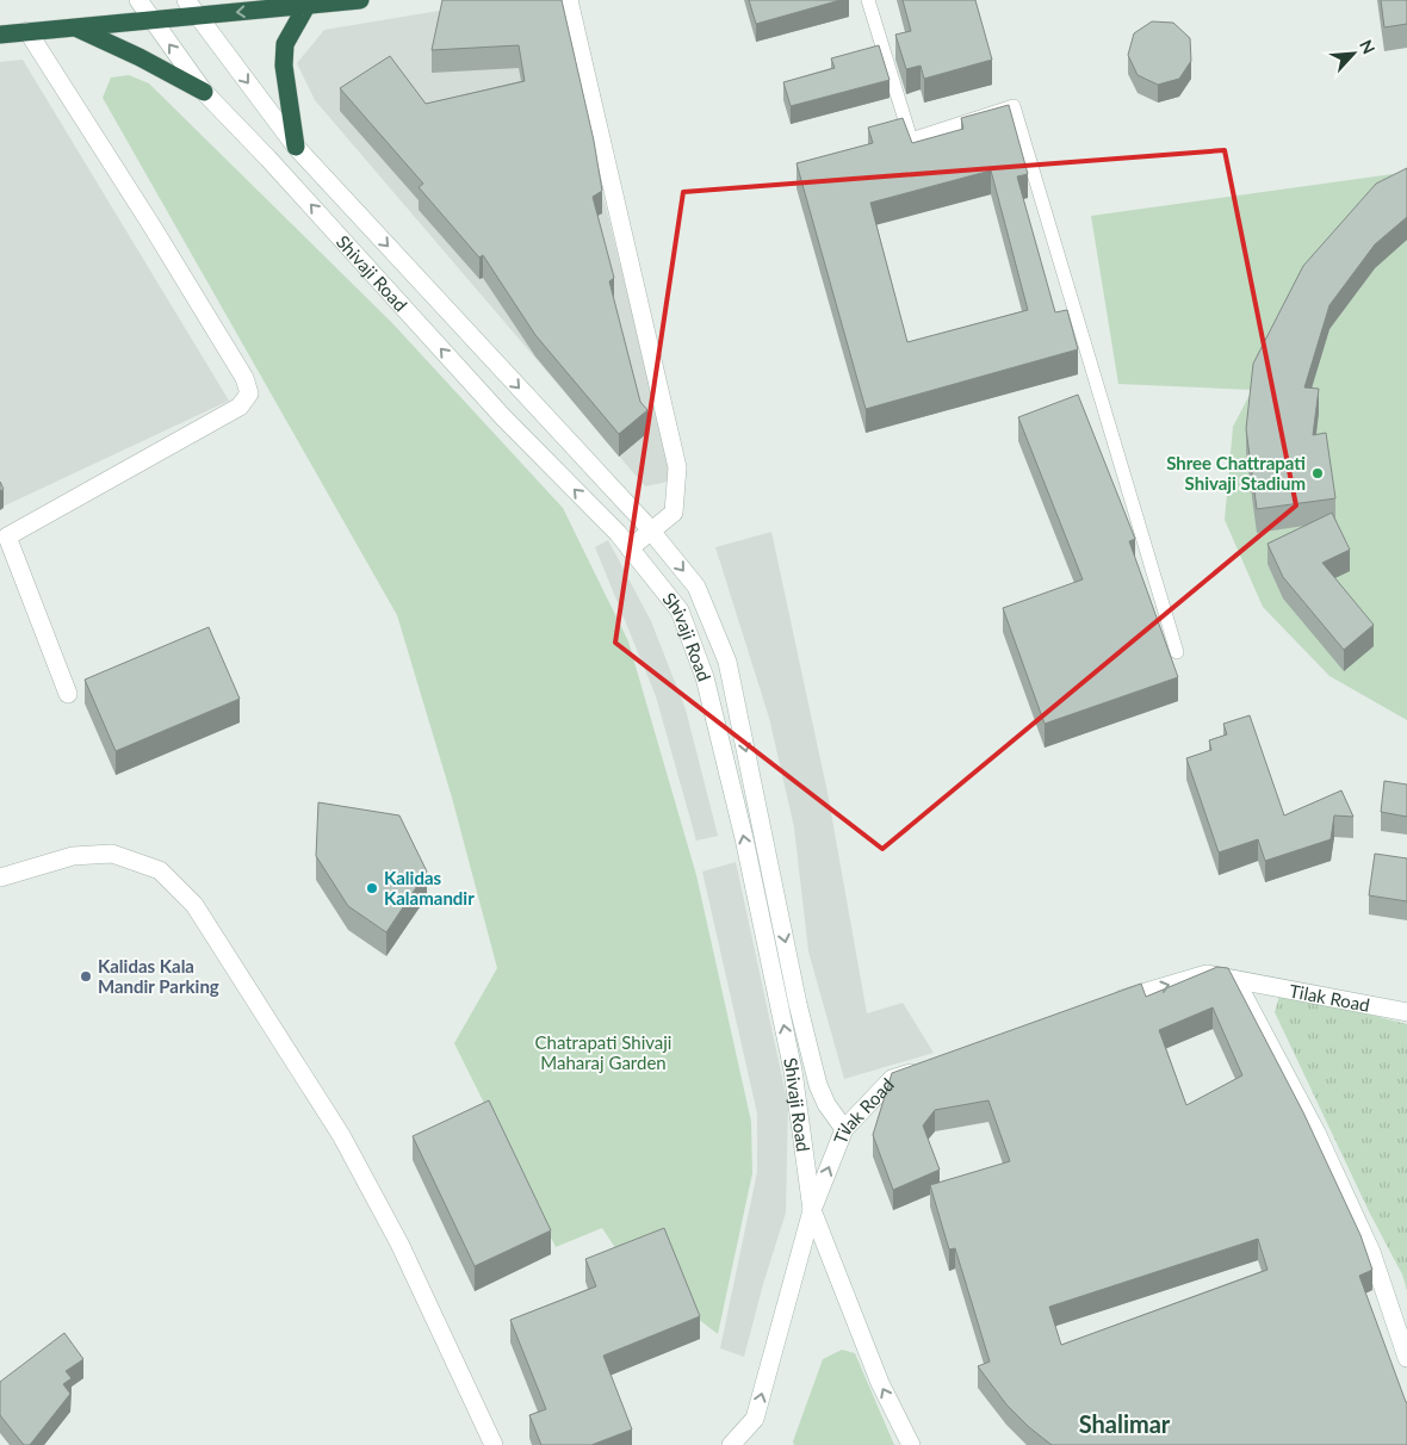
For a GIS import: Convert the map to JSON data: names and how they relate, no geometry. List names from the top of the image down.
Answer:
{
  "streets": {
    "main road": ["Shivaji Road", "Tilak Road"]
  },
  "crossings": [
    ["Shivaji Road", "Tilak Road"]
  ],
  "one_way": ["Tilak Road"],
  "districts": ["Shalimar"],
  "parks": ["Chatrapati Shivaji Maharaj Garden"],
  "places": ["Shree Chattrapati Shivaji Stadium", "Kalidas Kalamandir", "Kalidas Kala Mandir Parking"],
  "north": "top right"
}
